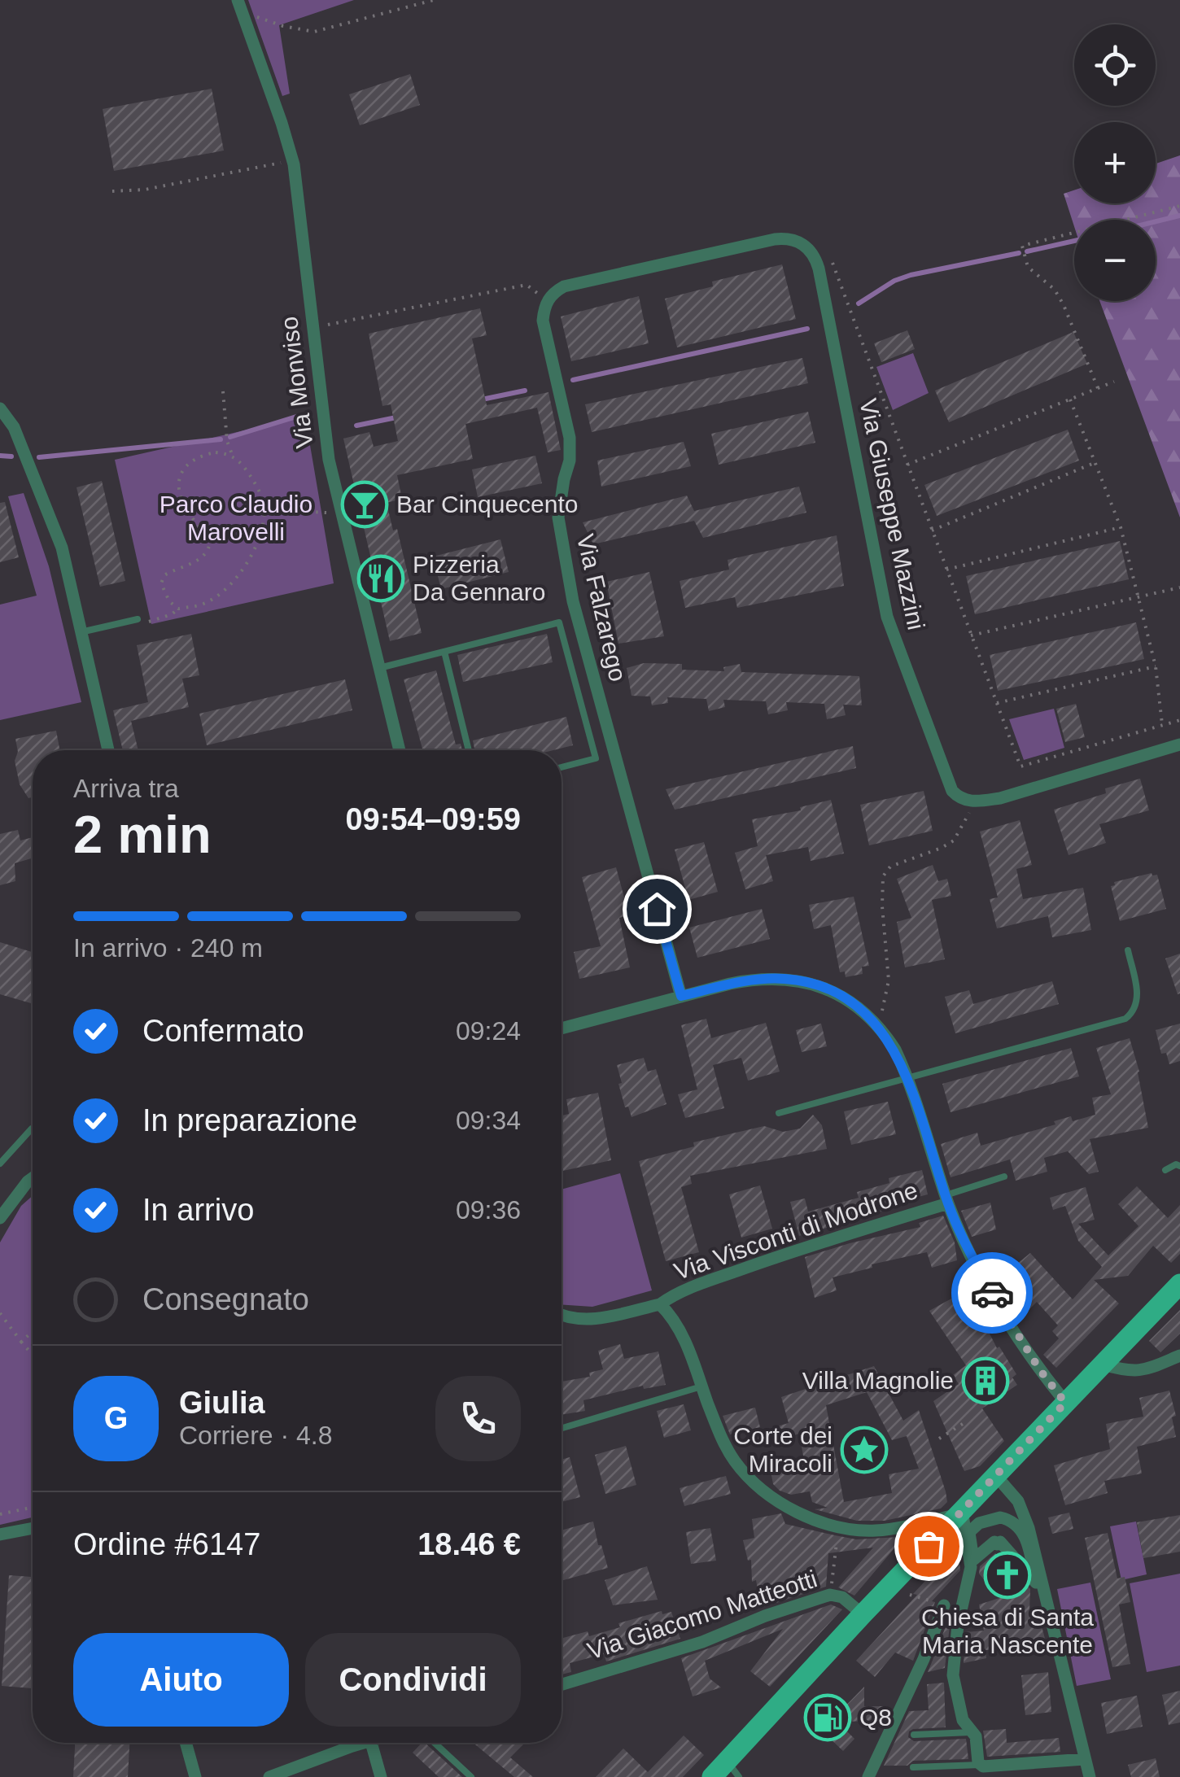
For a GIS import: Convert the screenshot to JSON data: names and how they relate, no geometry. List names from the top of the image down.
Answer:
{
  "streets": {
    "street": [
      "Via Monviso",
      "Via Giuseppe Mazzini",
      "Via Falzarego",
      "Via Visconti di Modrone",
      "Via Giacomo Matteotti"
    ]
  },
  "parks": ["Parco Claudio Marovelli"],
  "places": {
    "bar": ["Bar Cinquecento"],
    "restaurant": ["Pizzeria Da Gennaro"],
    "building": ["Villa Magnolie"],
    "place": ["Corte dei Miracoli"],
    "church": ["Chiesa di Santa Maria Nascente"],
    "fuel station": ["Q8"]
  },
  "page": {
    "map_buttons": ["+", "−"],
    "heading": ["2 min", "Arriva tra", "09:54–09:59"],
    "panel": [
      "Giulia",
      "Corriere · 4.8",
      "Ordine #6147",
      "18.46 €"
    ],
    "bar": "In arrivo · 240 m",
    "list": [
      ["Confermato", "09:24"],
      ["In preparazione", "09:34"],
      ["In arrivo", "09:36"],
      "Consegnato"
    ],
    "round": "G",
    "buttons": ["Aiuto", "Condividi"]
  }
}
